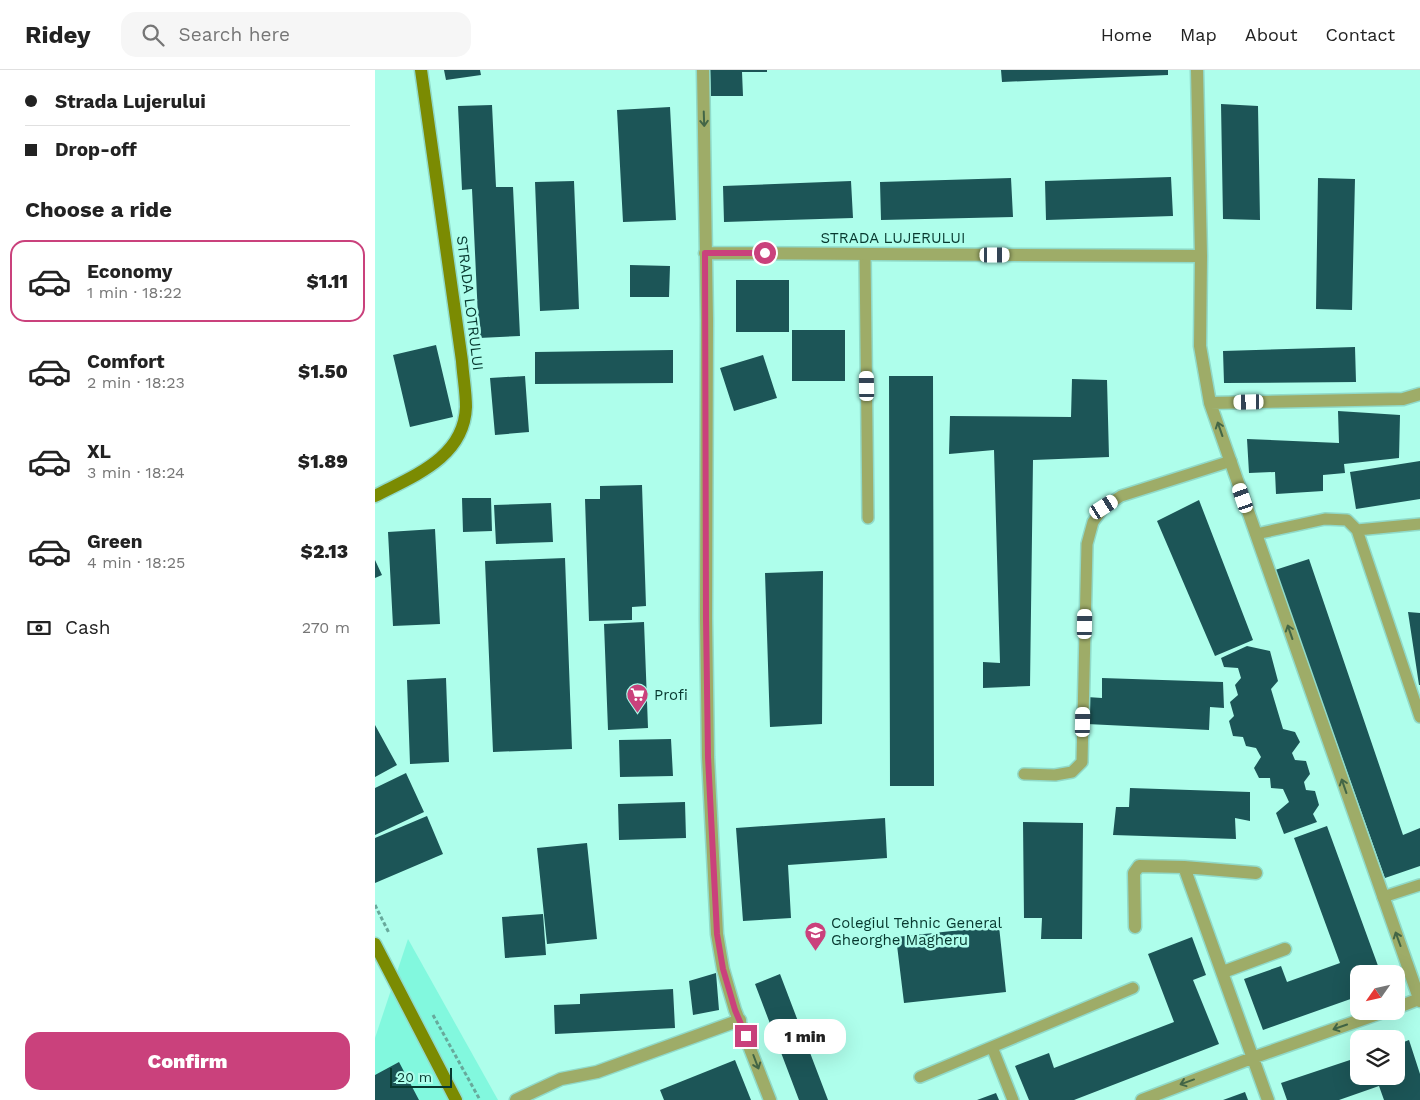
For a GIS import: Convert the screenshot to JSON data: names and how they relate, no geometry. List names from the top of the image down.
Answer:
{
  "streets": {
    "street": ["STRADA LUJERULUI", "STRADA LOTRULUI"]
  },
  "places": {
    "supermarket": ["Profi"],
    "school or university": ["Colegiul Tehnic General Gheorghe Magheru"]
  },
  "scale_bar": "20 m",
  "north": "bottom left",
  "page": {
    "header": "Ridey",
    "search": "Search here",
    "nav": [
      "Home",
      "Map",
      "About",
      "Contact"
    ],
    "banner": ["Strada Lujerului", "Drop-off"],
    "heading": "Choose a ride",
    "list": [
      {
        "name": "Economy",
        "note": "1 min · 18:22",
        "value": "$1.11"
      },
      {
        "name": "Comfort",
        "note": "2 min · 18:23",
        "value": "$1.50"
      },
      {
        "name": "XL",
        "note": "3 min · 18:24",
        "value": "$1.89"
      },
      {
        "name": "Green",
        "note": "4 min · 18:25",
        "value": "$2.13"
      }
    ],
    "pay": ["Cash", "270 m"],
    "bubble": "1 min",
    "buttons": "Confirm",
    "scale": "20 m"
  }
}
